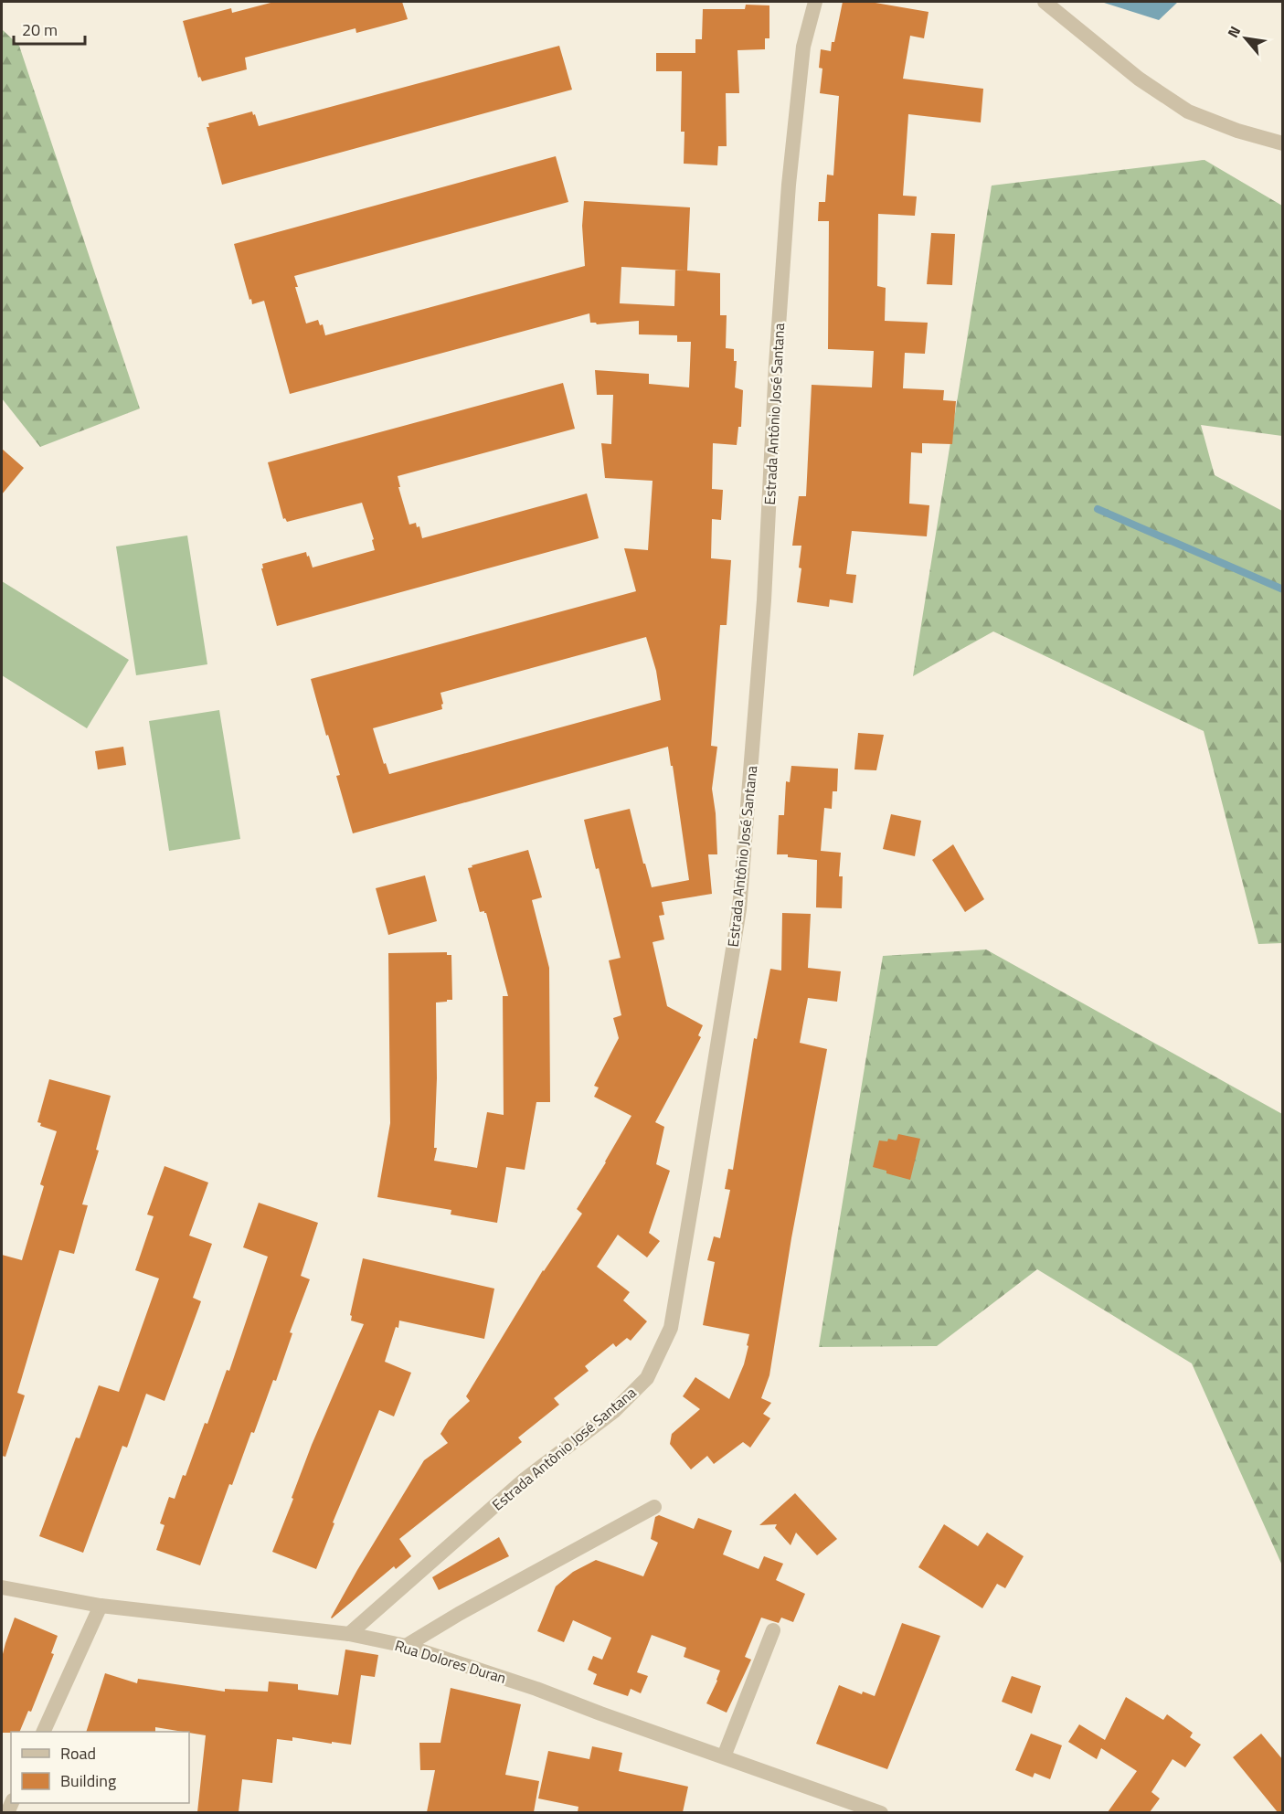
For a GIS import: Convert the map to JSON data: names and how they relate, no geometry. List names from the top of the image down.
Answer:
{
  "streets": {
    "street": ["Estrada Antônio José Santana", "Rua Dolores Duran"]
  },
  "crossings": [
    ["Estrada Antônio José Santana", "Rua Dolores Duran"]
  ],
  "legend": ["Road", "Building"],
  "scale_bar": "20 m",
  "north": "top left"
}
